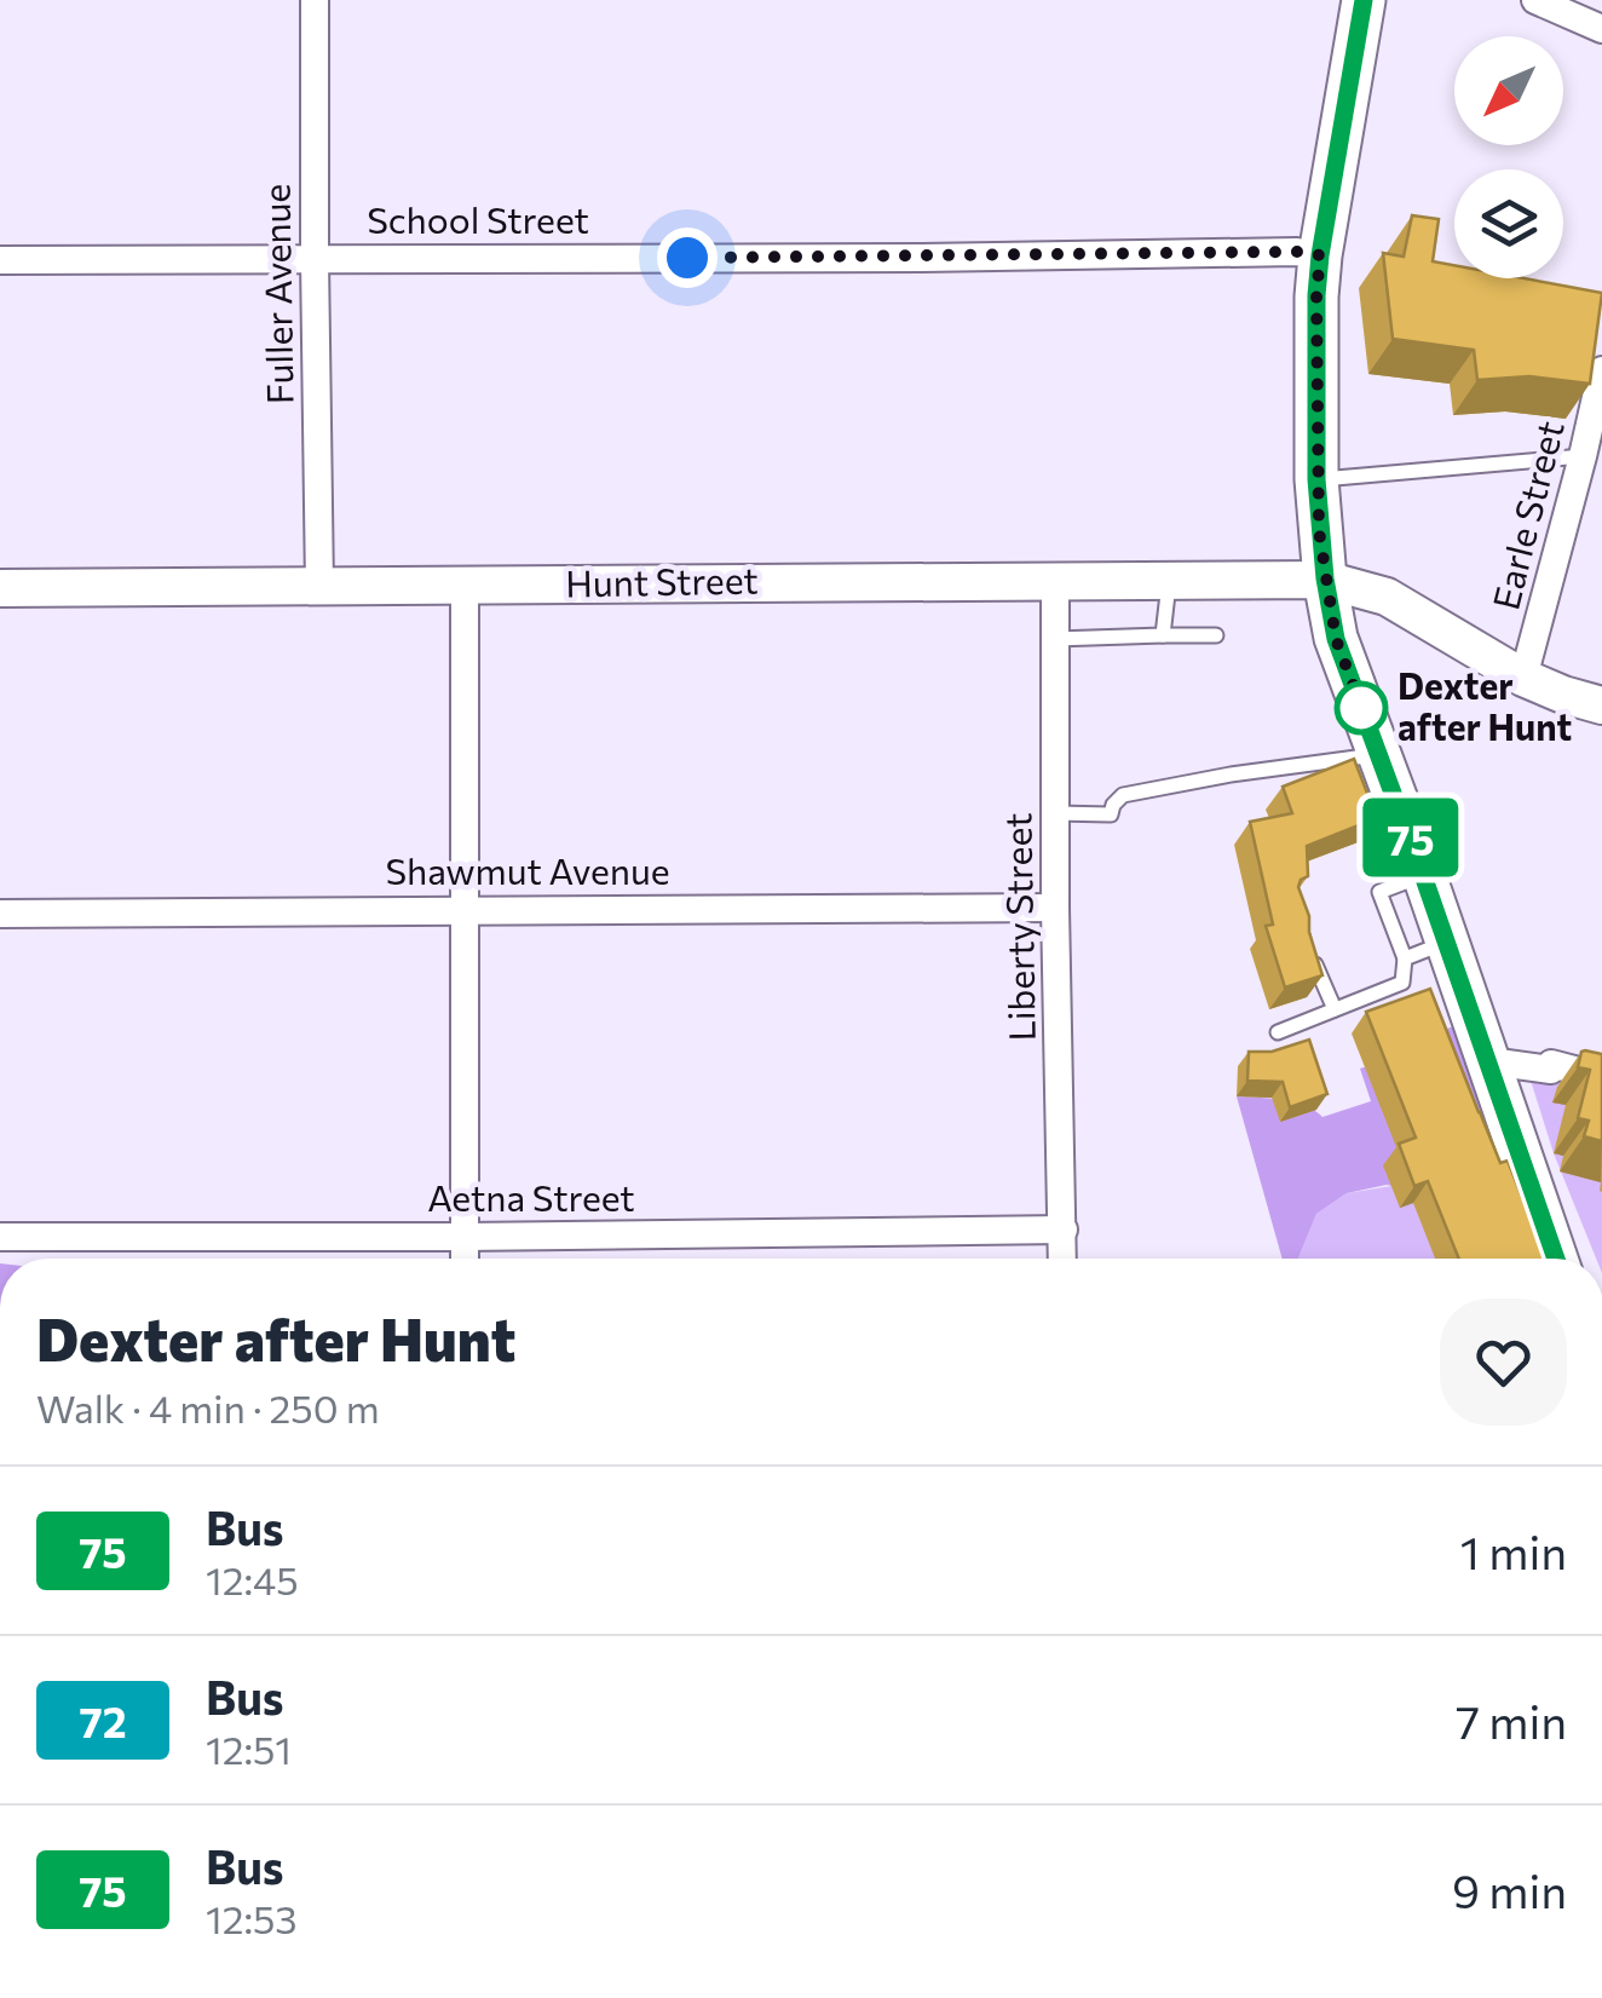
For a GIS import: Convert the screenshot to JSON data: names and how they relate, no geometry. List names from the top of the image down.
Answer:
{
  "streets": {
    "main road": ["Hunt Street"],
    "street": [
      "School Street",
      "Fuller Avenue",
      "Earle Street",
      "Shawmut Avenue",
      "Liberty Street",
      "Aetna Street"
    ]
  },
  "crossings": [
    ["School Street", "Fuller Avenue"],
    ["Fuller Avenue", "Hunt Street"],
    ["Earle Street", "Hunt Street"],
    ["Hunt Street", "Liberty Street"],
    ["Shawmut Avenue", "Liberty Street"],
    ["Liberty Street", "Aetna Street"]
  ],
  "places": ["Dexter after Hunt"],
  "lines": ["bus line 75"],
  "north": "bottom left",
  "page": {
    "on_map": "75",
    "heading": ["Dexter after Hunt", "Walk · 4 min · 250 m"],
    "list": [
      {
        "mark": "75",
        "name": "Bus",
        "note": "12:45",
        "value": "1 min"
      },
      {
        "mark": "72",
        "name": "Bus",
        "note": "12:51",
        "value": "7 min"
      },
      {
        "mark": "75",
        "name": "Bus",
        "note": "12:53",
        "value": "9 min"
      }
    ]
  }
}
